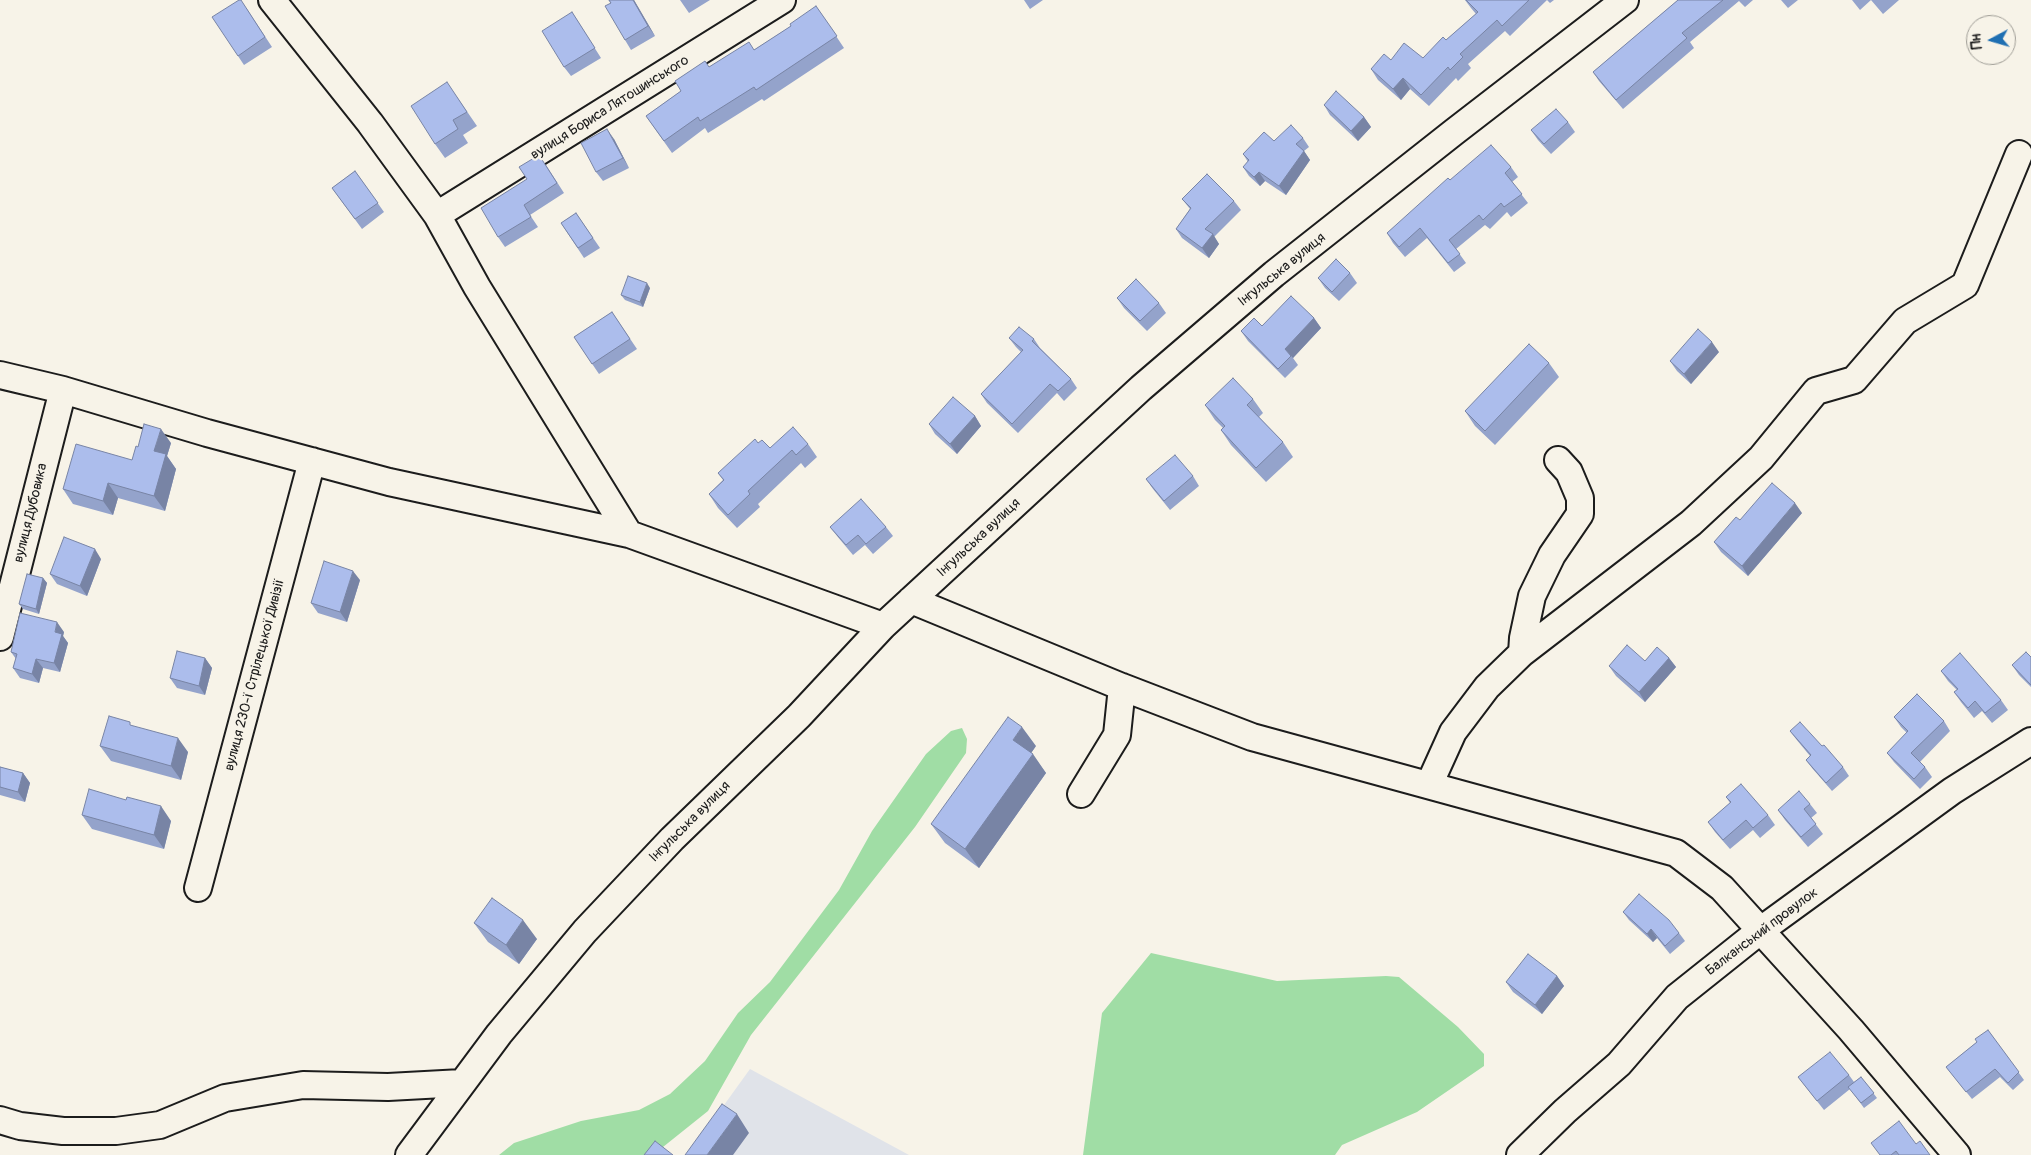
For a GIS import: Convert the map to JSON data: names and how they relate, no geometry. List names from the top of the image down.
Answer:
{
  "streets": {
    "street": [
      "вулиця Бориса Лятошинського",
      "Інгульська вулиця",
      "вулиця Дубовика",
      "вулиця 230-ї Стрілецької Дивізії",
      "Балканський провулок"
    ]
  },
  "north": "left"
}
